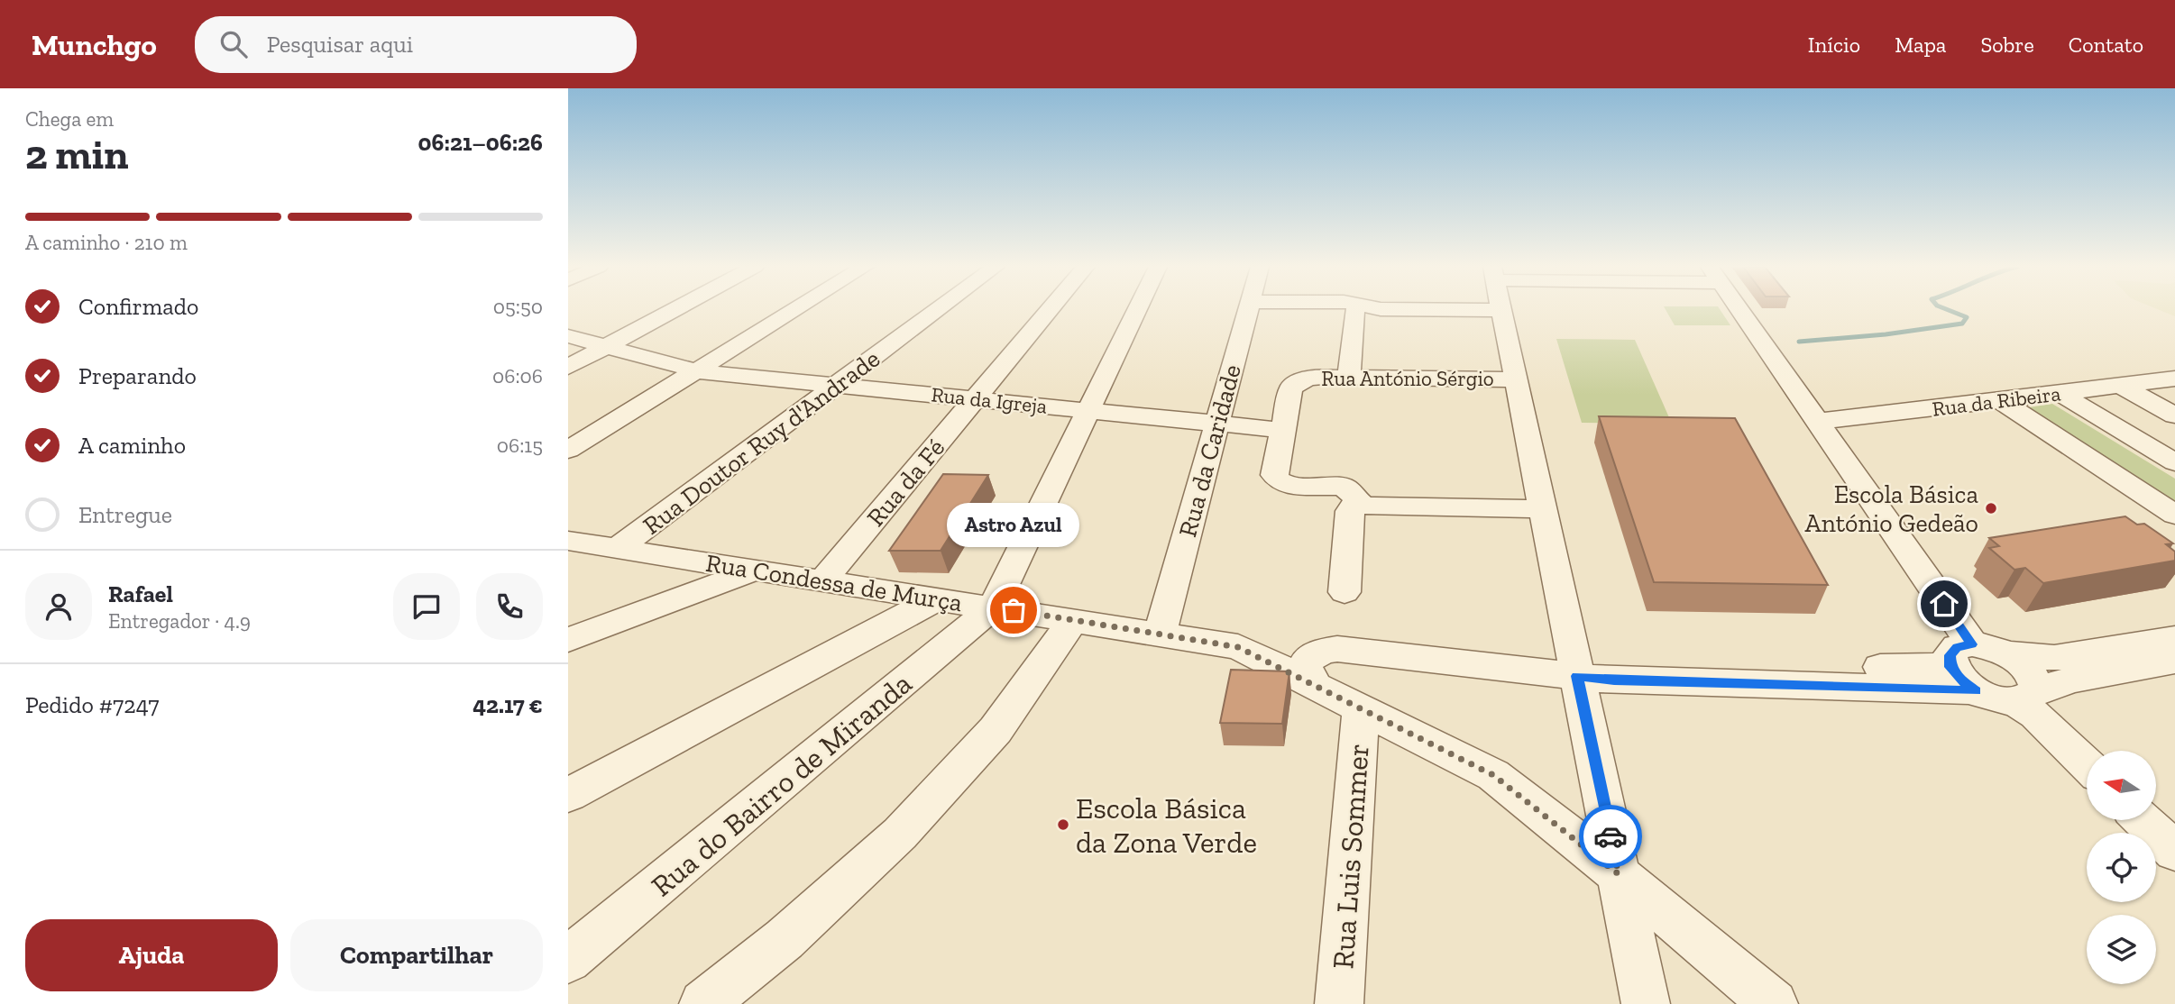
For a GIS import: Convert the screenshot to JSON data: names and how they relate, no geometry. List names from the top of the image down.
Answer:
{
  "streets": {
    "street": [
      "Rua António Sérgio",
      "Rua da Igreja",
      "Rua da Ribeira",
      "Rua Doutor Ruy d'Andrade",
      "Rua da Caridade",
      "Rua da Fé",
      "Rua Condessa de Murça",
      "Rua do Bairro de Miranda",
      "Rua Luis Sommer"
    ]
  },
  "crossings": [
    ["Rua António Sérgio", "Rua da Igreja"],
    ["Rua da Igreja", "Rua Doutor Ruy d'Andrade"],
    ["Rua da Igreja", "Rua da Caridade"],
    ["Rua da Igreja", "Rua da Fé"],
    ["Rua Doutor Ruy d'Andrade", "Rua Condessa de Murça"],
    ["Rua da Caridade", "Rua Condessa de Murça"],
    ["Rua da Fé", "Rua Condessa de Murça"],
    ["Rua Condessa de Murça", "Rua do Bairro de Miranda"],
    ["Rua Condessa de Murça", "Rua Luis Sommer"]
  ],
  "places": ["Escola Básica António Gedeão", "Astro Azul", "Escola Básica da Zona Verde"],
  "north": "left",
  "page": {
    "header": "Munchgo",
    "search": "Pesquisar aqui",
    "nav": [
      "Início",
      "Mapa",
      "Sobre",
      "Contato"
    ],
    "heading": ["2 min", "Chega em", "06:21–06:26"],
    "panel": [
      "Rafael",
      "Entregador · 4.9",
      "Pedido #7247",
      "42.17 €"
    ],
    "bar": "A caminho · 210 m",
    "list": [
      ["Confirmado", "05:50"],
      ["Preparando", "06:06"],
      ["A caminho", "06:15"],
      "Entregue"
    ],
    "bubble": "Astro Azul",
    "buttons": ["Ajuda", "Compartilhar"]
  }
}
